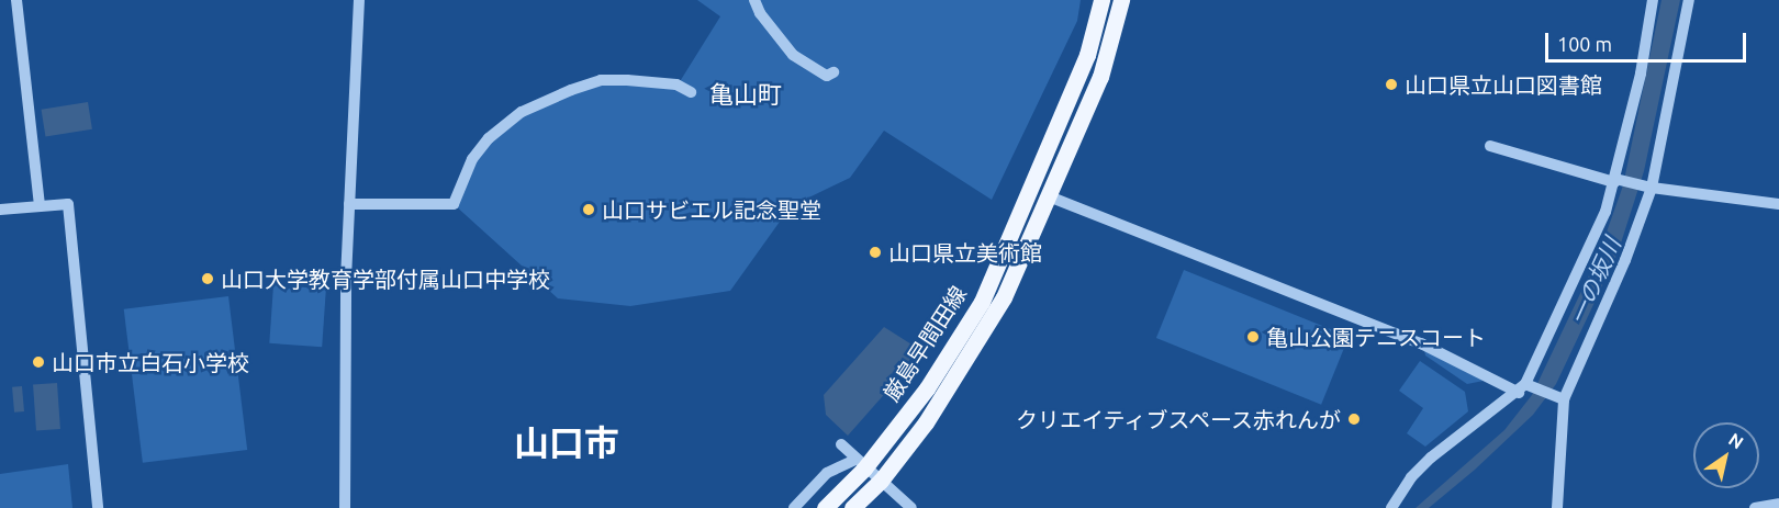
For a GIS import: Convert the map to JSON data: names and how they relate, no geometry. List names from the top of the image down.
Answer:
{
  "streets": {
    "main road": ["厳島早間田線"]
  },
  "districts": ["亀山町", "山口市"],
  "water": ["一の坂川"],
  "places": [
    "山口県立山口図書館",
    "山口サビエル記念聖堂",
    "山口県立美術館",
    "山口大学教育学部付属山口中学校",
    "亀山公園テニスコート",
    "山口市立白石小学校",
    "クリエイティブスペース赤れんが"
  ],
  "scale_bar": "100 m",
  "north": "top right"
}
